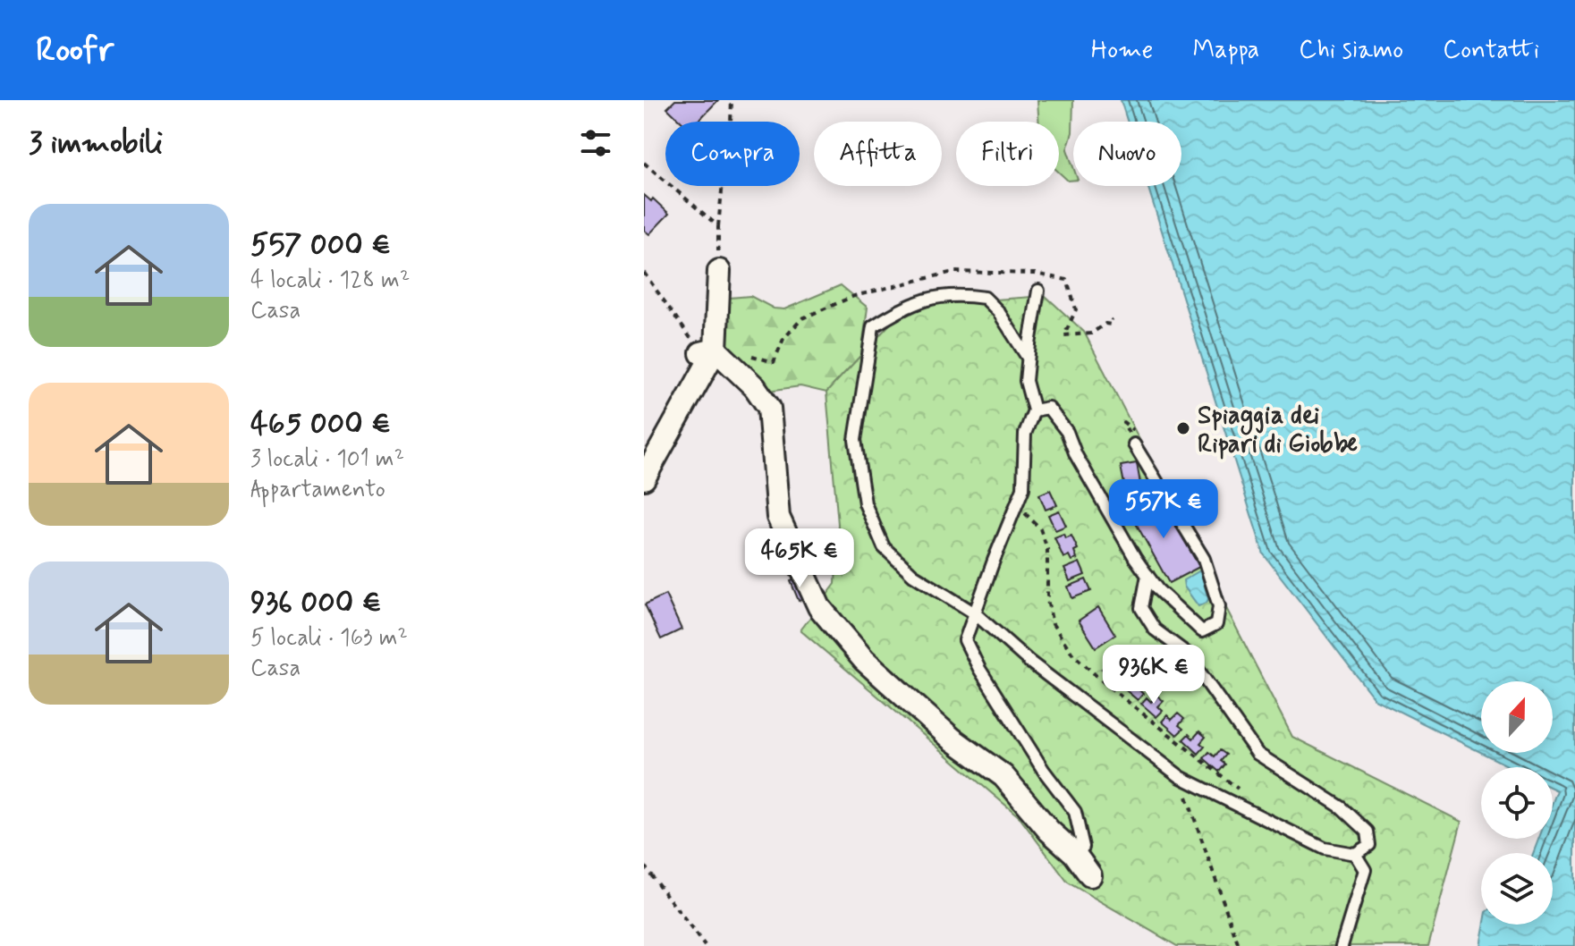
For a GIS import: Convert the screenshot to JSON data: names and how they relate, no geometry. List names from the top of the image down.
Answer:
{
  "places": ["Spiaggia dei Ripari di Giobbe"],
  "north": "top",
  "page": {
    "header": "Roofr",
    "nav": [
      "Home",
      "Mappa",
      "Chi siamo",
      "Contatti"
    ],
    "heading": "3 immobili",
    "chip": [
      "Compra",
      "Affitta",
      "Filtri",
      "Nuovo"
    ],
    "list": [
      {
        "name": "557 000 €",
        "note": "4 locali · 128 m² · Casa"
      },
      {
        "name": "465 000 €",
        "note": "3 locali · 101 m² · Appartamento"
      },
      {
        "name": "936 000 €",
        "note": "5 locali · 163 m² · Casa"
      }
    ],
    "price": ["557K €", "465K €", "936K €"]
  }
}
